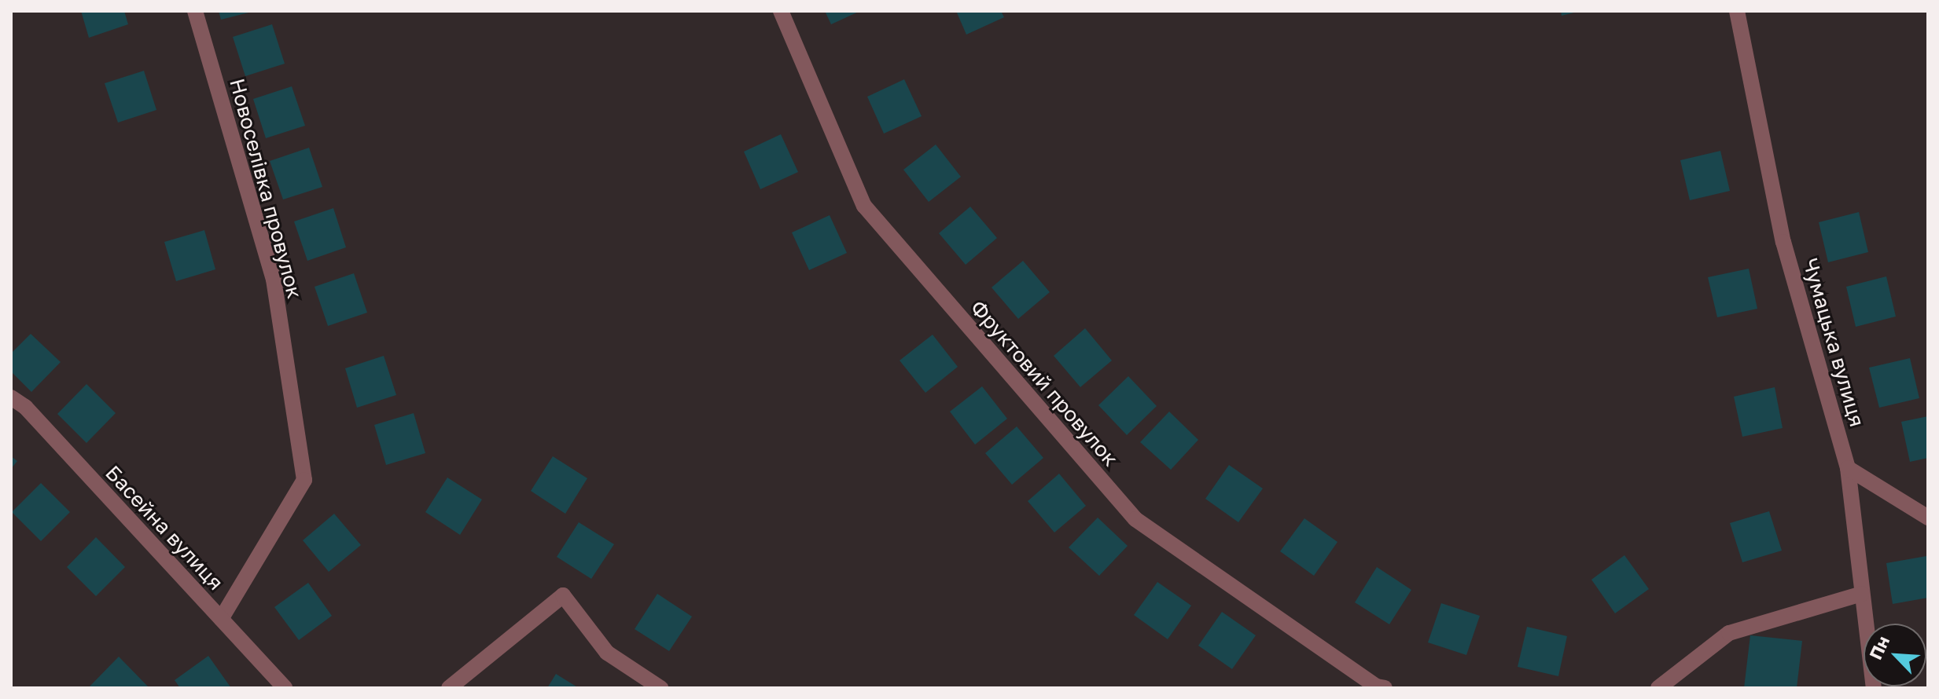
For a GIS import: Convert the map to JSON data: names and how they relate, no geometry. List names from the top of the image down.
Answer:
{
  "streets": {
    "street": [
      "Новоселівка провулок",
      "Чумацька вулиця",
      "Фруктовий провулок",
      "Басейна вулиця"
    ]
  },
  "crossings": [
    ["Новоселівка провулок", "Басейна вулиця"]
  ],
  "north": "top left"
}
